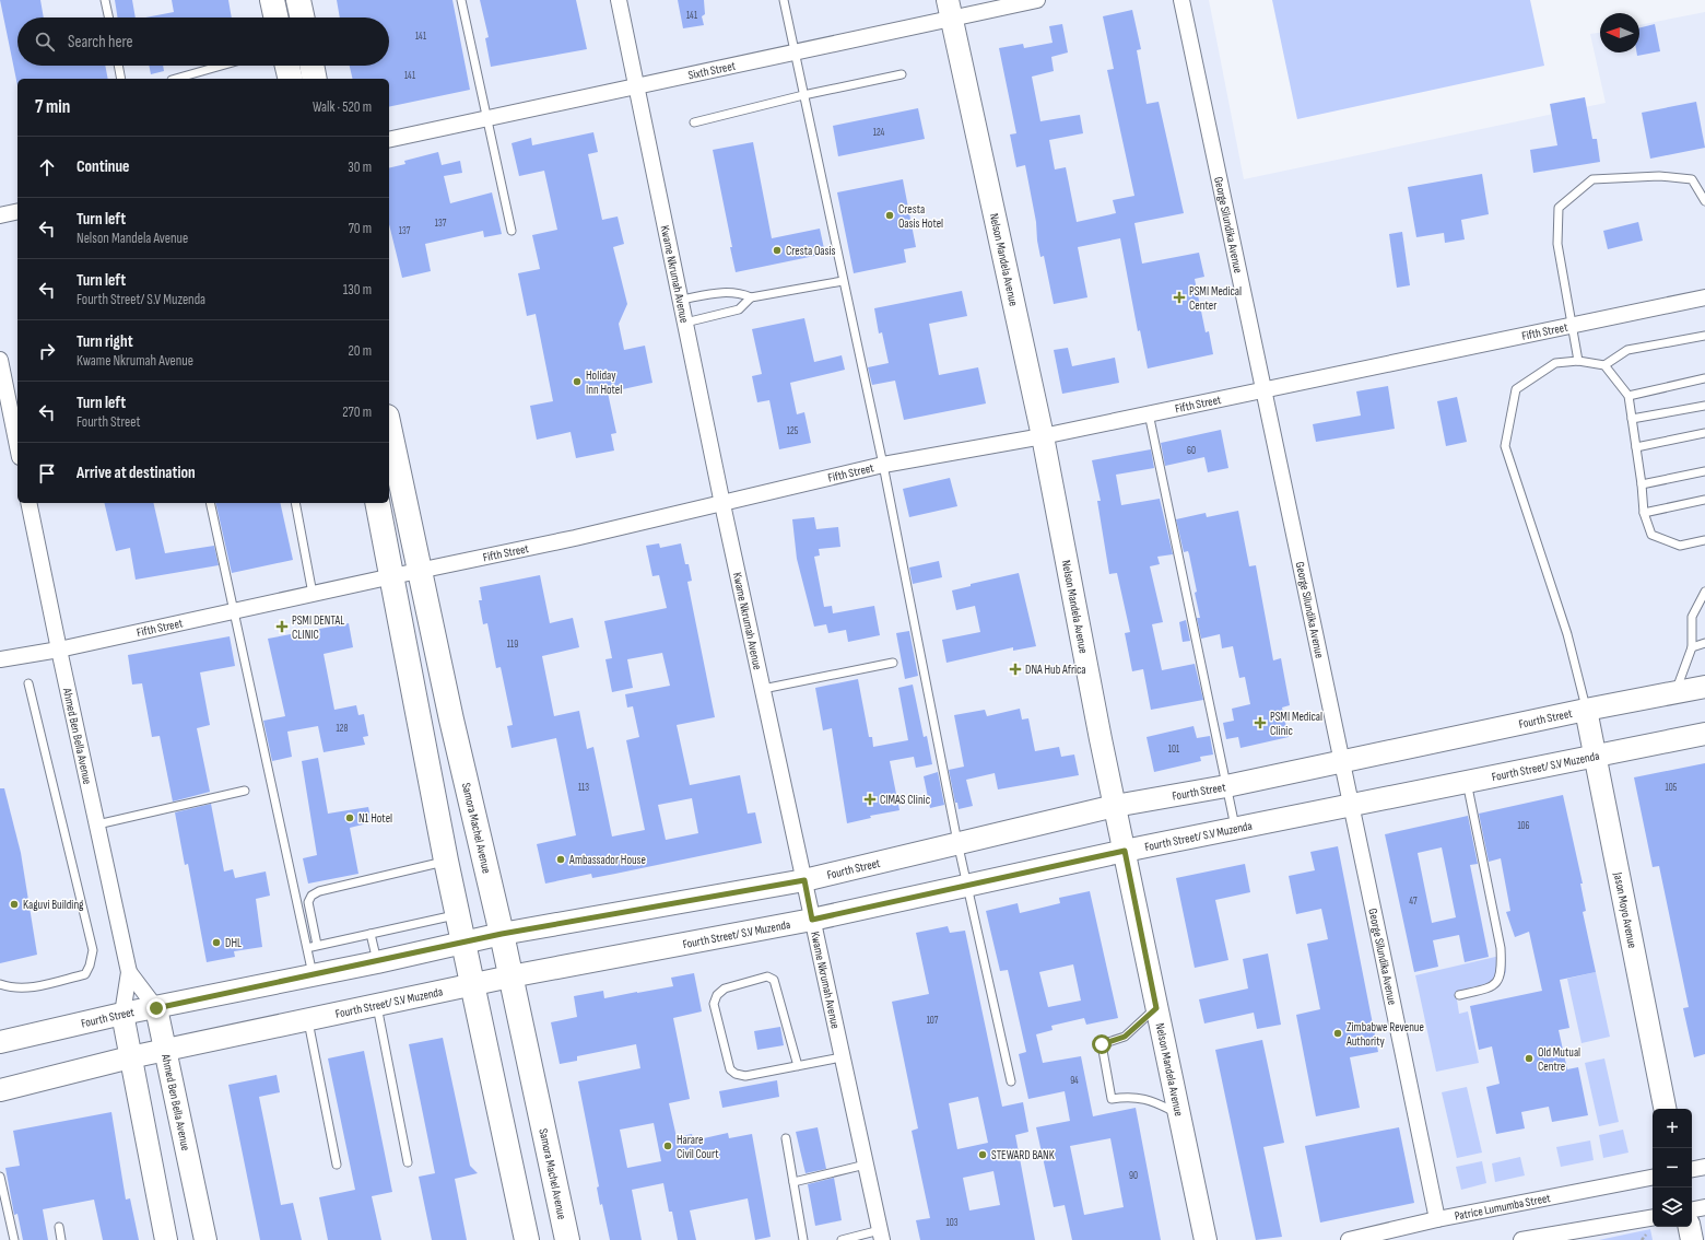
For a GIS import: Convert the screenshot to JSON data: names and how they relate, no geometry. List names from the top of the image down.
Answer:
{
  "streets": {
    "highway": ["Samora Machel Avenue"],
    "main road": [
      "Nelson Mandela Avenue",
      "Fourth Street",
      "Ahmed Ben Bella Avenue",
      "Fourth Street/ S.V Muzenda",
      "Jason Moyo Avenue"
    ],
    "street": [
      "Sixth Street",
      "George Silundika Avenue",
      "Kwame Nkrumah Avenue",
      "Fifth Street",
      "Patrice Lumumba Street"
    ]
  },
  "crossings": [
    ["Sixth Street", "Nelson Mandela Avenue"],
    ["Sixth Street", "Kwame Nkrumah Avenue"],
    ["George Silundika Avenue", "Fifth Street"],
    ["George Silundika Avenue", "Fourth Street"],
    ["George Silundika Avenue", "Fourth Street/ S.V Muzenda"],
    ["George Silundika Avenue", "Patrice Lumumba Street"],
    ["Nelson Mandela Avenue", "Fifth Street"],
    ["Nelson Mandela Avenue", "Fourth Street"],
    ["Nelson Mandela Avenue", "Fourth Street/ S.V Muzenda"],
    ["Kwame Nkrumah Avenue", "Fifth Street"],
    ["Kwame Nkrumah Avenue", "Fourth Street"],
    ["Kwame Nkrumah Avenue", "Fourth Street/ S.V Muzenda"],
    ["Fifth Street", "Ahmed Ben Bella Avenue"],
    ["Fifth Street", "Samora Machel Avenue"],
    ["Fourth Street", "Ahmed Ben Bella Avenue"],
    ["Fourth Street", "Samora Machel Avenue"],
    ["Fourth Street", "Jason Moyo Avenue"],
    ["Ahmed Ben Bella Avenue", "Fourth Street/ S.V Muzenda"],
    ["Fourth Street/ S.V Muzenda", "Samora Machel Avenue"],
    ["Fourth Street/ S.V Muzenda", "Jason Moyo Avenue"]
  ],
  "places": {
    "other": [
      "Cresta Oasis Hotel",
      "Cresta Oasis",
      "Holiday Inn Hotel",
      "N1 Hotel",
      "Ambassador House",
      "Kaguvi Building",
      "DHL",
      "Zimbabwe Revenue Authority",
      "Old Mutual Centre",
      "Harare Civil Court",
      "STEWARD BANK"
    ],
    "health": [
      "PSMI Medical Center",
      "PSMI DENTAL CLINIC",
      "DNA Hub Africa",
      "PSMI Medical Clinic",
      "CIMAS Clinic"
    ]
  },
  "house_numbers": [
    "141",
    "141",
    "141",
    "124",
    "137",
    "137",
    "125",
    "60",
    "119",
    "128",
    "101",
    "113",
    "105",
    "106",
    "47",
    "107",
    "94",
    "90",
    "103"
  ],
  "north": "left",
  "page": {
    "search": "Search here",
    "heading": ["7 min", "Walk · 520 m"],
    "list": [
      ["Continue", "30 m"],
      ["Turn left", "Nelson Mandela Avenue", "70 m"],
      ["Turn left", "Fourth Street/ S.V Muzenda", "130 m"],
      ["Turn right", "Kwame Nkrumah Avenue", "20 m"],
      ["Turn left", "Fourth Street", "270 m"],
      "Arrive at destination"
    ],
    "map_buttons": ["+", "−"]
  }
}
